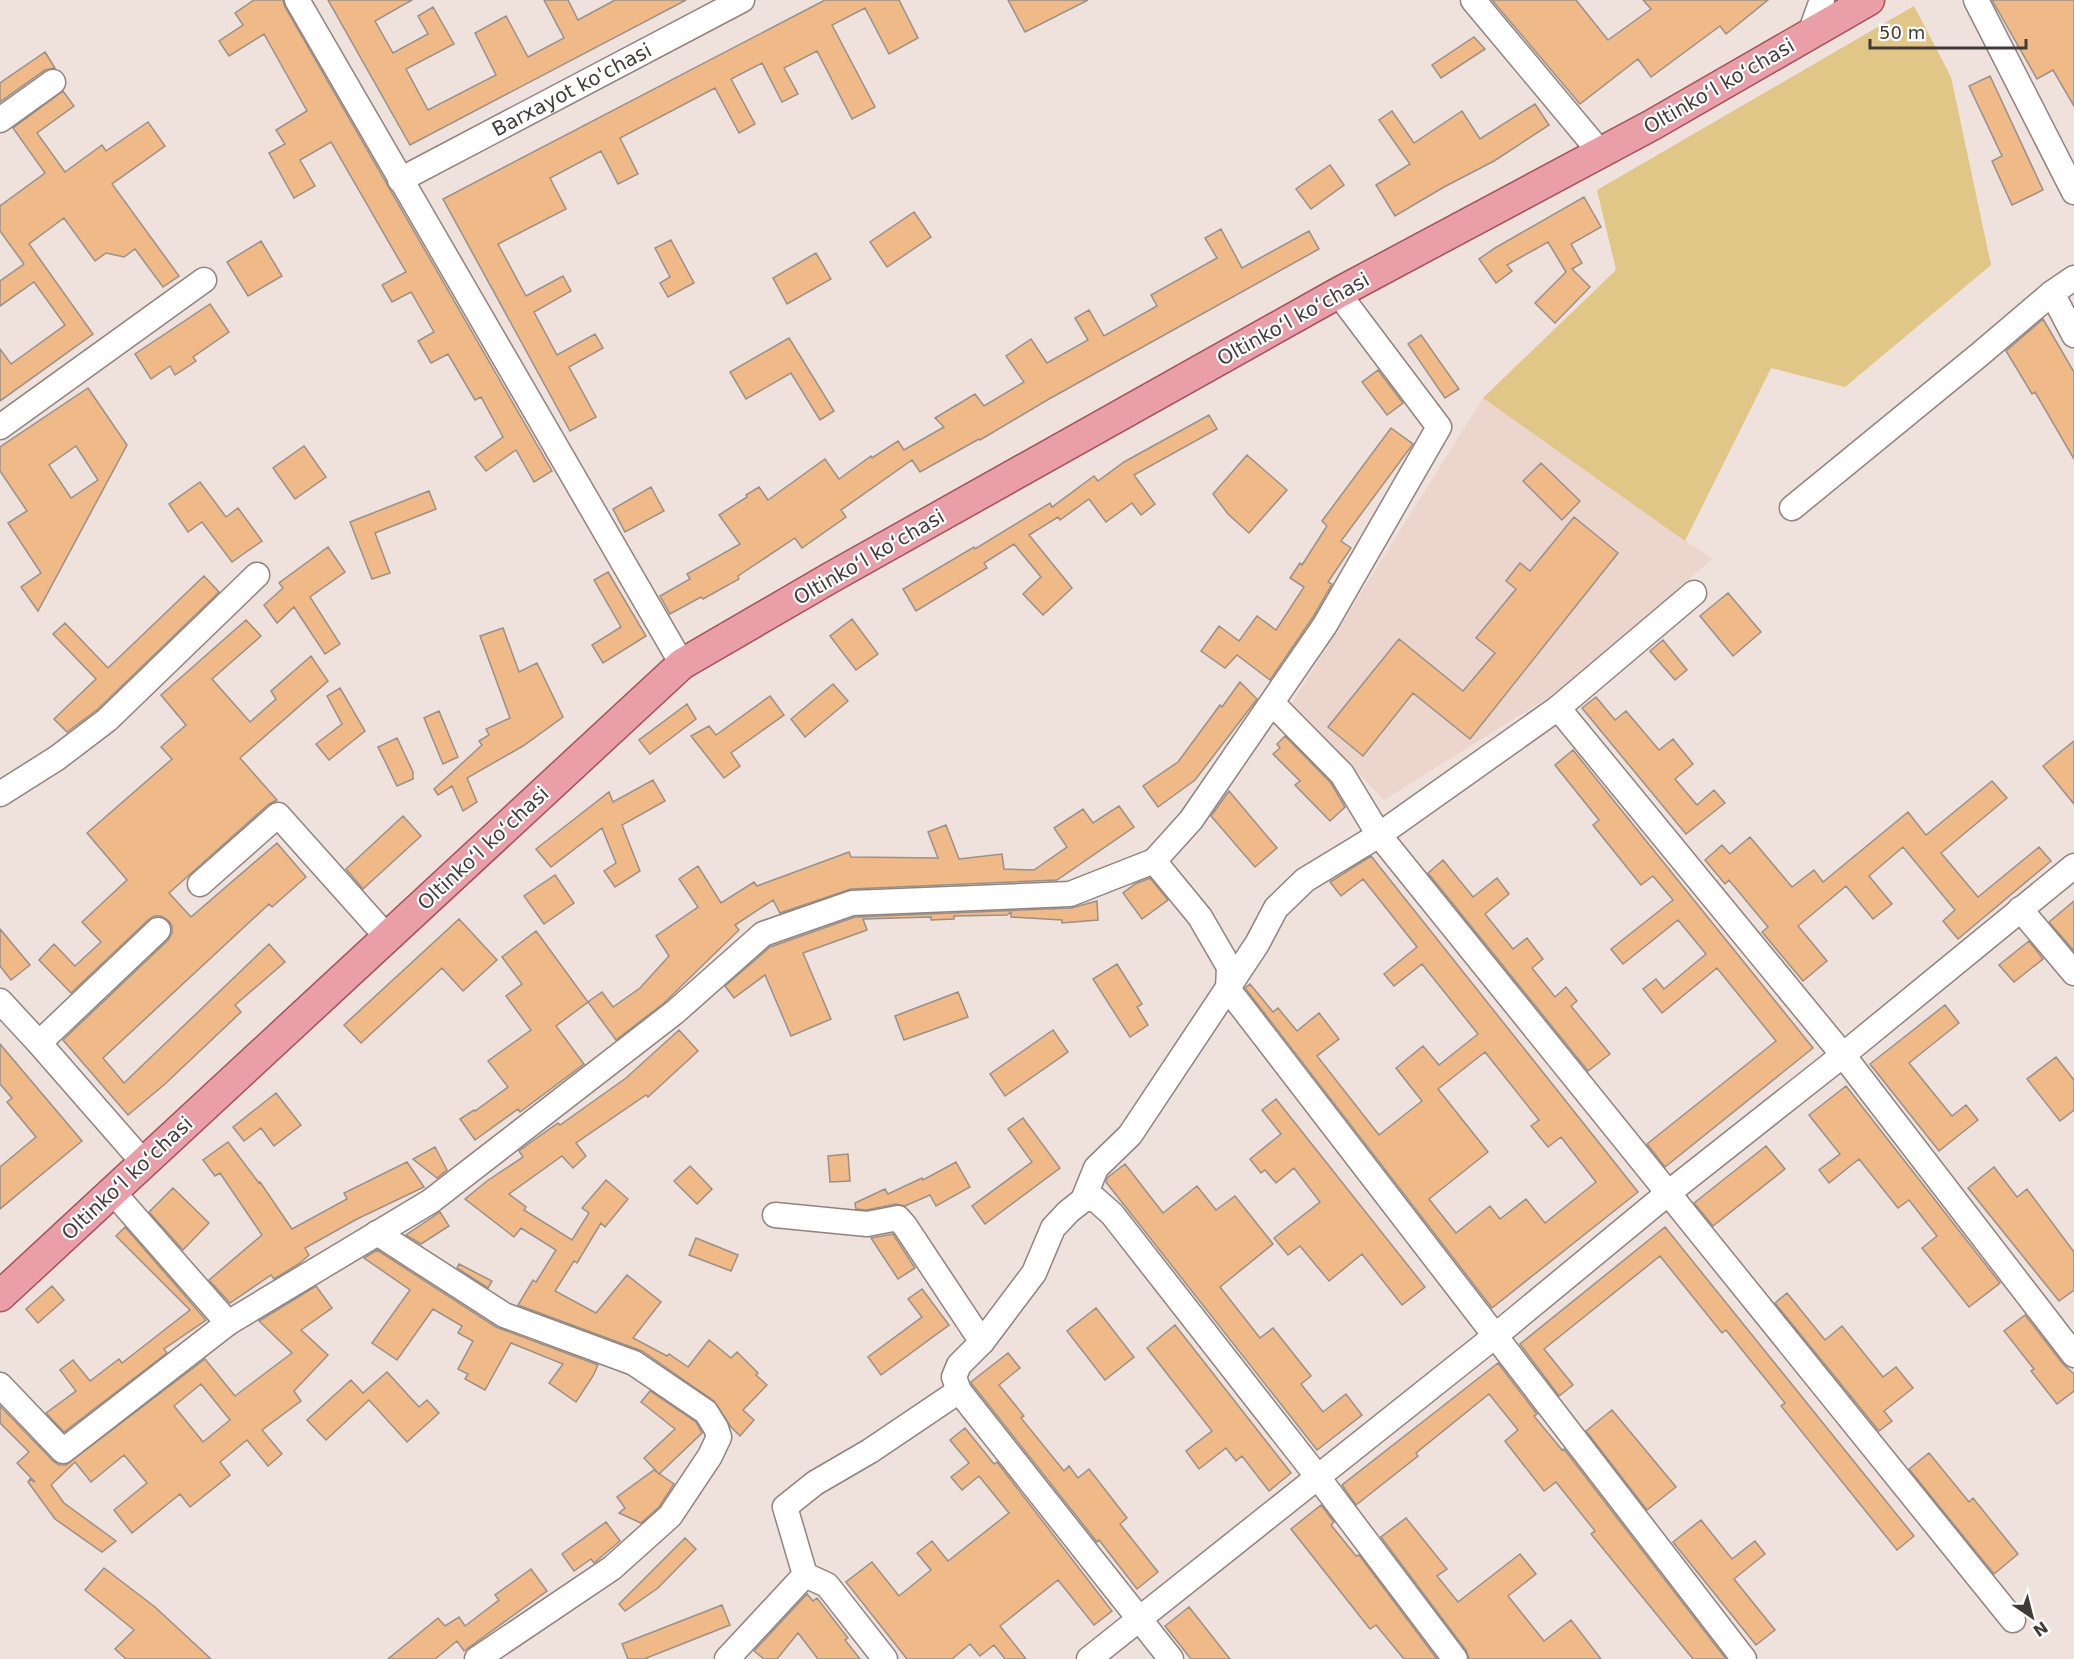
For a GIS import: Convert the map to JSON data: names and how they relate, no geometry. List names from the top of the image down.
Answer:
{
  "streets": {
    "main road": ["Oltinkoʻl koʻchasi"],
    "street": ["Barxayot ko'chasi"]
  },
  "scale_bar": "50 m",
  "north": "bottom right"
}
